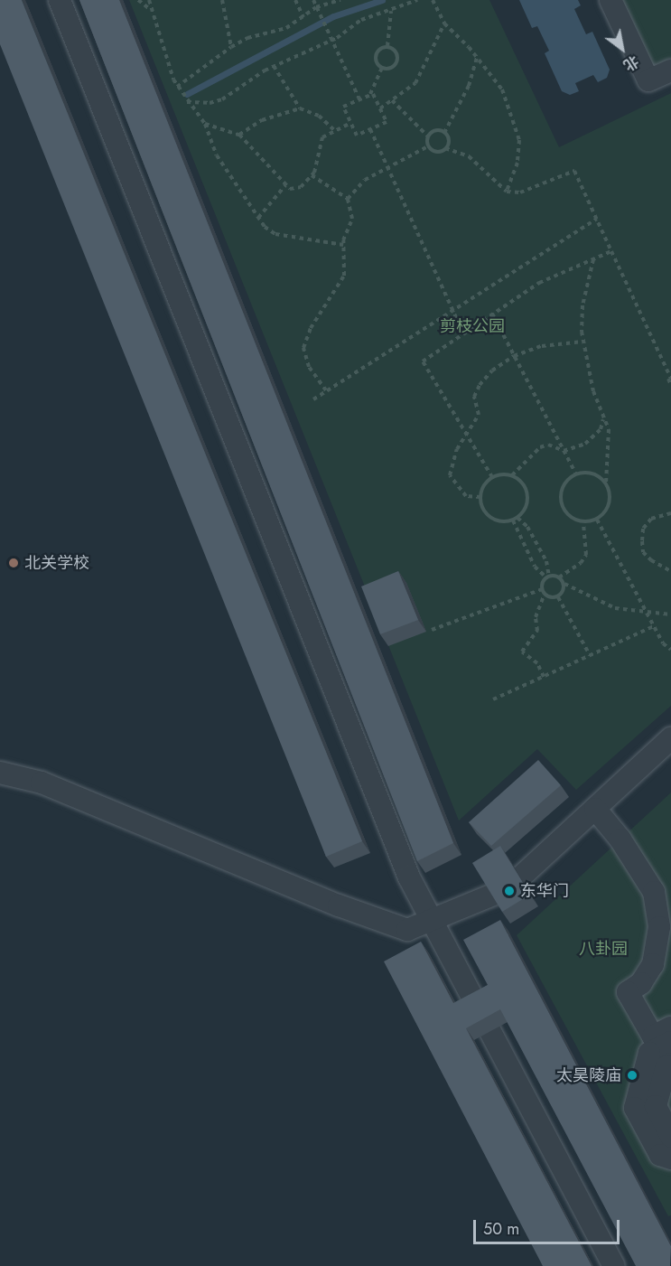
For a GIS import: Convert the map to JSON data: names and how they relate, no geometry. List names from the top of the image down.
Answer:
{
  "parks": ["剪枝公园", "八卦园"],
  "places": ["北关学校", "东华门", "太昊陵庙"],
  "scale_bar": "50 m",
  "north": "bottom right"
}
